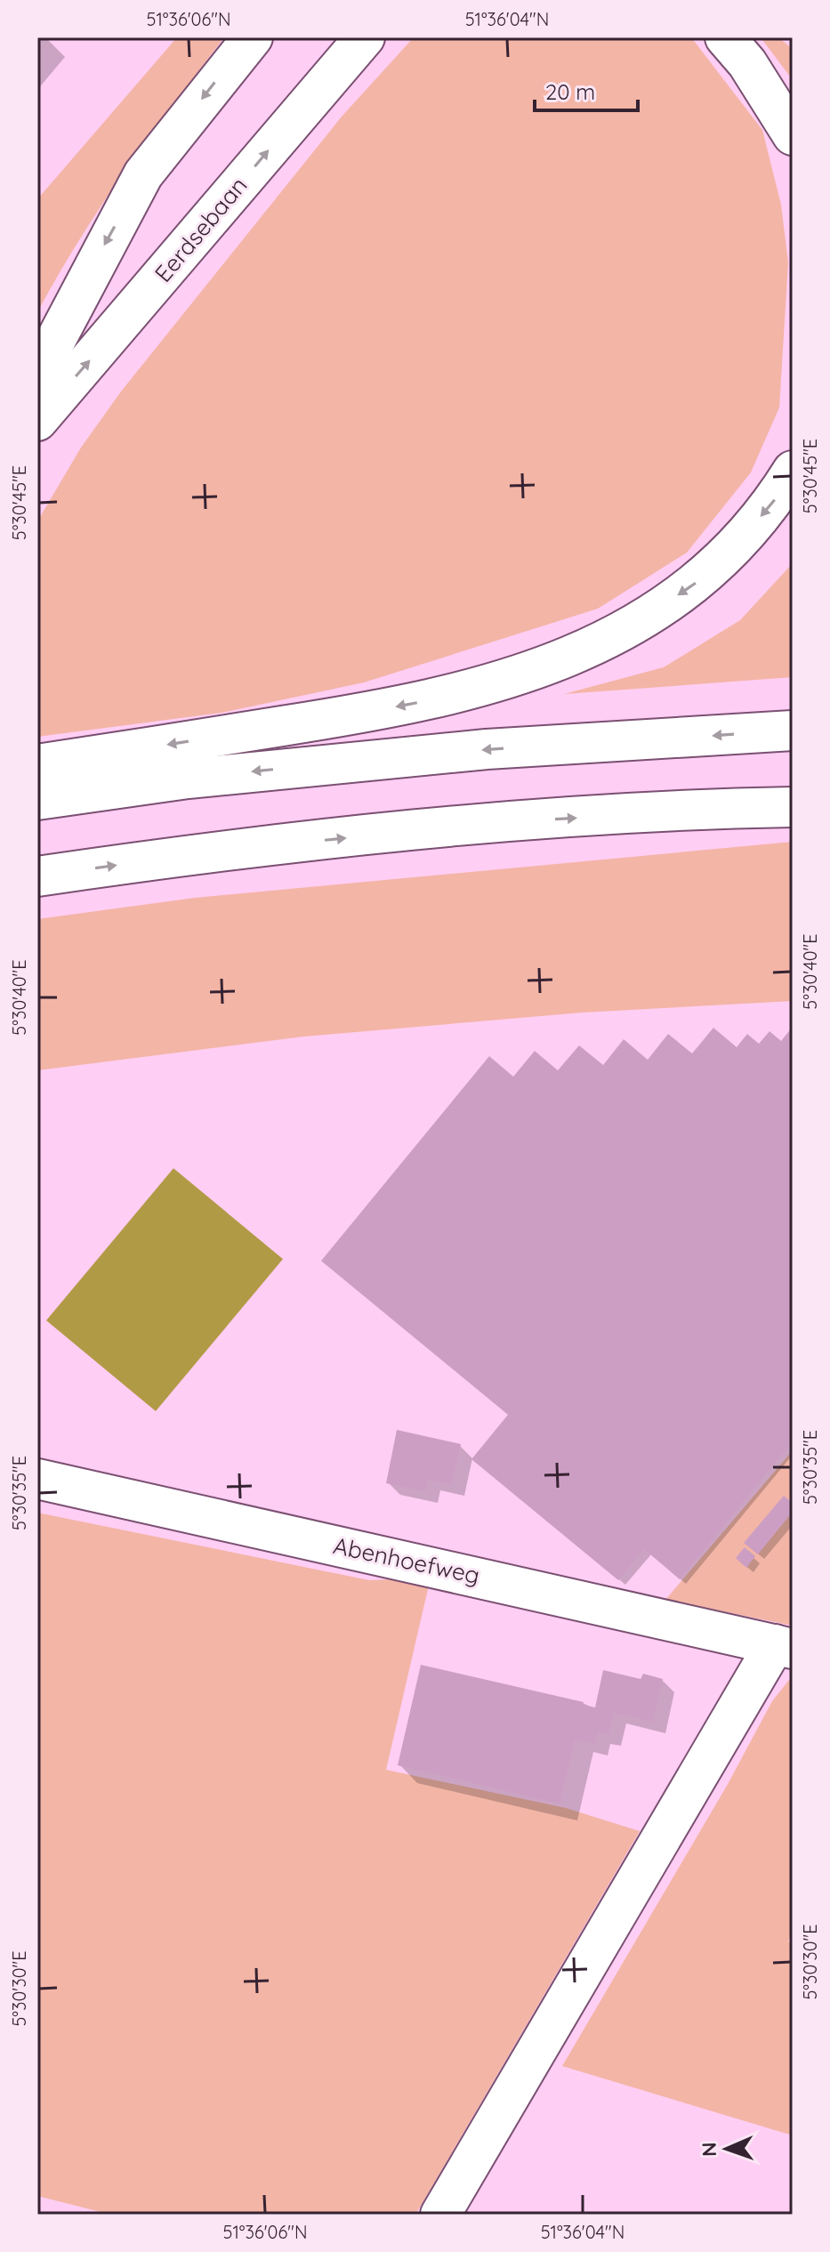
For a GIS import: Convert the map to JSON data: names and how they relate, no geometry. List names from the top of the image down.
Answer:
{
  "streets": {
    "main road": ["Eerdsebaan", "Abenhoefweg"]
  },
  "scale_bar": "20 m",
  "north": "left",
  "coordinates": [
    "51°36'06\"N",
    "51°36'04\"N",
    "5°30'45\"E",
    "5°30'40\"E",
    "5°30'35\"E",
    "5°30'30\"E"
  ]
}
